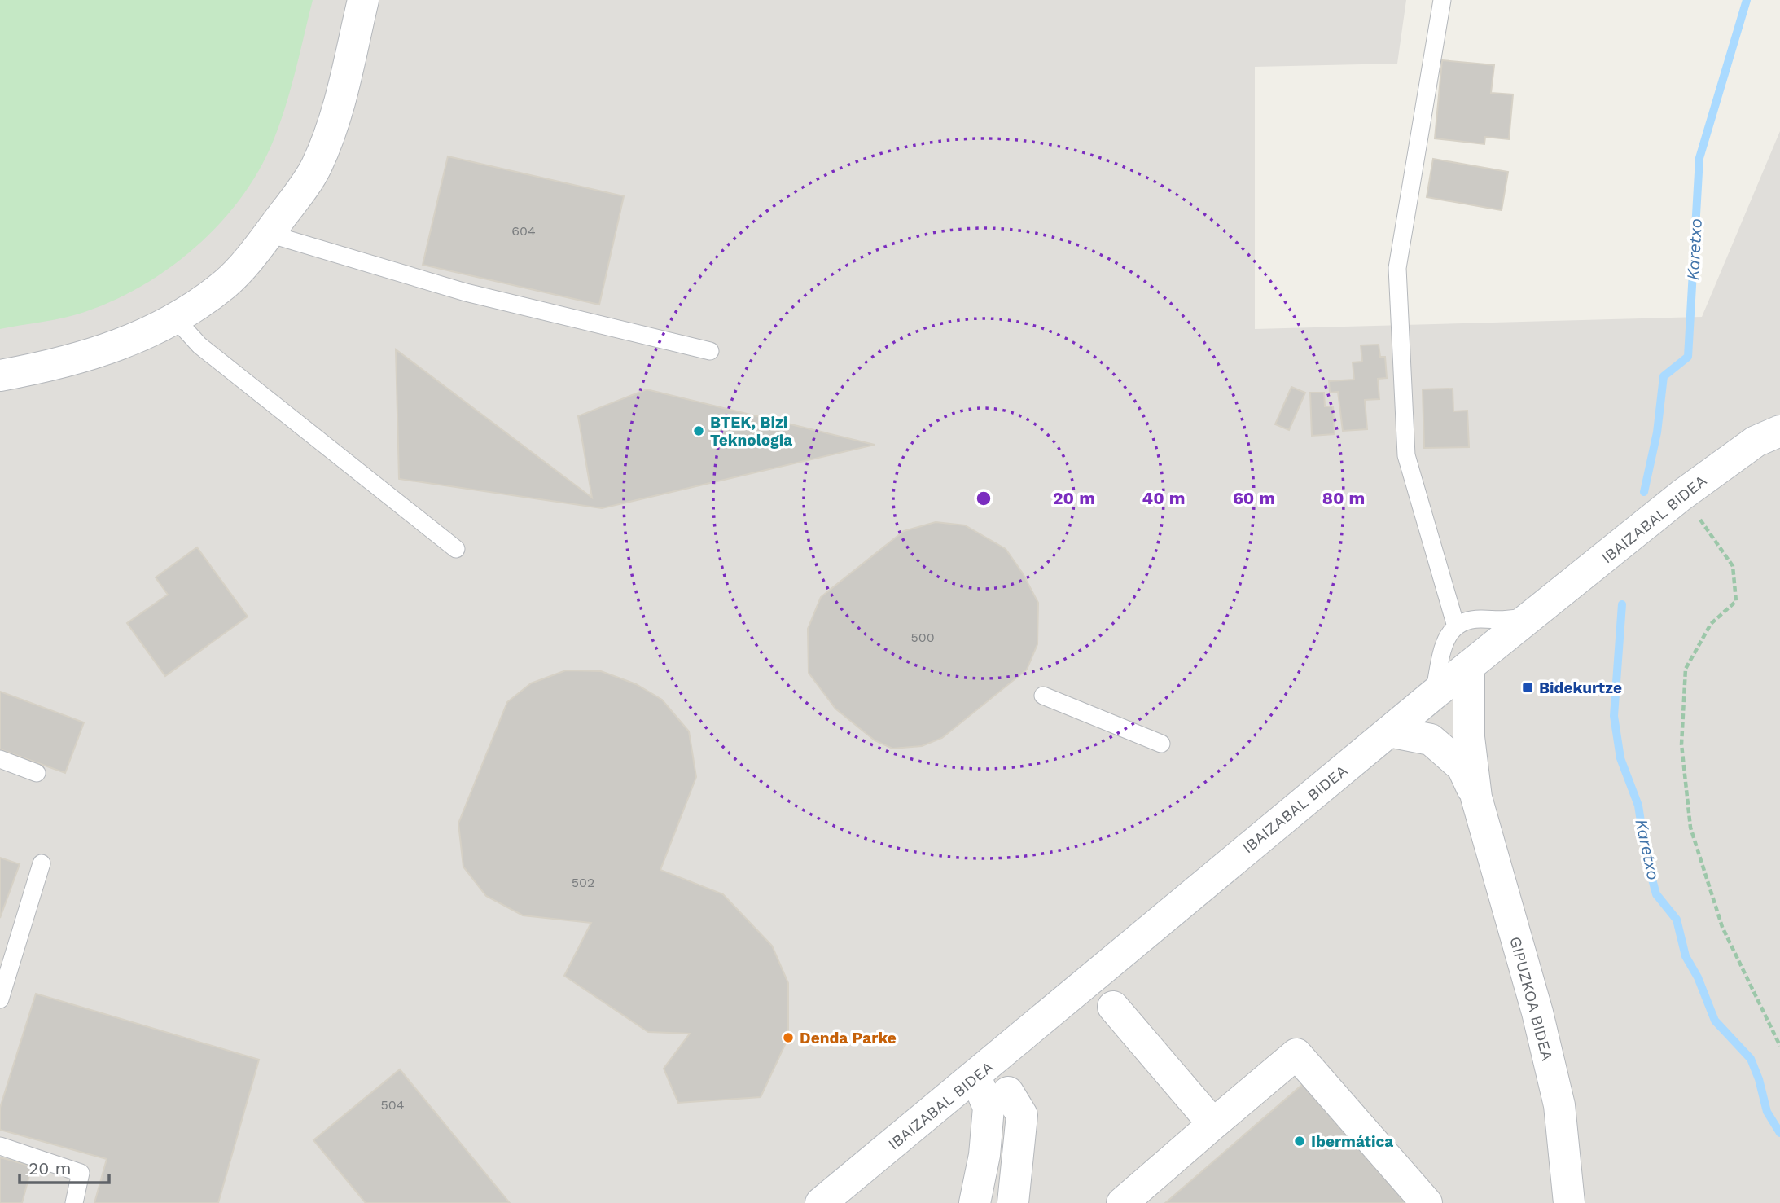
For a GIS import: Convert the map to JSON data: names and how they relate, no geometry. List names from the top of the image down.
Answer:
{
  "streets": {
    "street": ["IBAIZABAL BIDEA", "GIPUZKOA BIDEA"]
  },
  "crossings": [
    ["IBAIZABAL BIDEA", "GIPUZKOA BIDEA"]
  ],
  "water": ["Karetxo"],
  "places": {
    "other": ["BTEK, Bizi Teknologia", "Denda Parke", "Ibermática"],
    "transit": ["Bidekurtze"]
  },
  "house_numbers": [
    "604",
    "500",
    "502",
    "504"
  ],
  "scale_bar": "20 m",
  "rings": [
    "20 m",
    "40 m",
    "60 m",
    "80 m"
  ]
}
